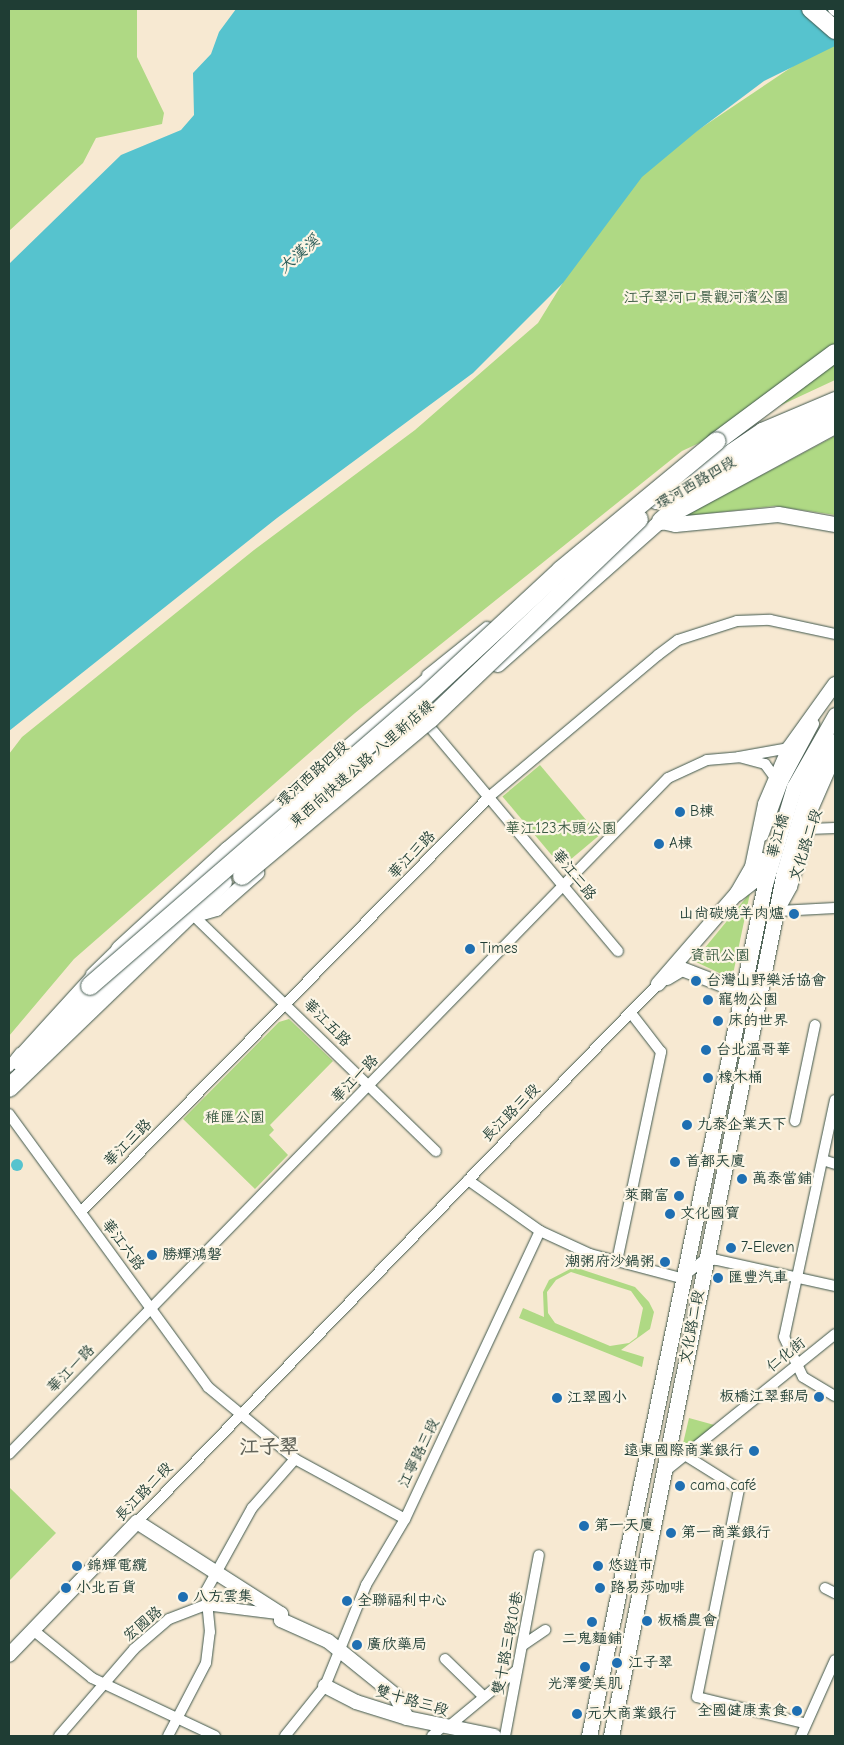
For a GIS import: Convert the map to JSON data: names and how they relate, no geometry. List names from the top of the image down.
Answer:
{
  "streets": {
    "highway": ["東西向快速公路 八里新店線"],
    "main road": [
      "環河西路四段",
      "華江橋",
      "文化路二段",
      "長江路三段",
      "長江路二段",
      "雙十路三段"
    ],
    "street": [
      "華江三路",
      "華江二路",
      "華江五路",
      "華江一路",
      "華江六路",
      "仁化街",
      "江寧路三段",
      "宏國路",
      "雙十路三段10巷"
    ]
  },
  "crossings": [
    ["環河西路四段", "東西向快速公路 八里新店線"],
    ["環河西路四段", "華江二路"],
    ["環河西路四段", "華江五路"],
    ["華江橋", "文化路二段"],
    ["文化路二段", "仁化街"],
    ["華江三路", "華江二路"],
    ["華江三路", "華江五路"],
    ["華江三路", "華江六路"],
    ["華江二路", "華江一路"],
    ["華江五路", "華江一路"],
    ["華江一路", "華江六路"],
    ["長江路三段", "長江路二段"],
    ["華江六路", "江寧路三段"],
    ["華江六路", "長江路二段"],
    ["江寧路三段", "雙十路三段"]
  ],
  "districts": ["江子翠"],
  "water": ["大漢溪"],
  "parks": [
    "江子翠河口景觀河濱公園",
    "華江123木頭公園",
    "資訊公園",
    "稚匯公園"
  ],
  "places": [
    "B棟",
    "A棟",
    "山尚碳燒羊肉爐",
    "Times",
    "台灣山野樂活協會",
    "寵物公園",
    "床的世界",
    "台北溫哥華",
    "橡木桶",
    "九泰企業天下",
    "首都天廈",
    "萬泰當鋪",
    "萊爾富",
    "文化國寶",
    "7-Eleven",
    "勝輝鴻磐",
    "潮粥府沙鍋粥",
    "匯豐汽車",
    "板橋江翠郵局",
    "江翠國小",
    "遠東國際商業銀行",
    "cama café",
    "第一天廈",
    "第一商業銀行",
    "錦輝電纜",
    "悠遊市",
    "小北百貨",
    "路易莎咖啡",
    "八方雲集",
    "全聯福利中心",
    "板橋農會",
    "二鬼麵鋪",
    "廣欣藥局",
    "江子翠",
    "光澤愛美肌",
    "全國健康素食",
    "元大商業銀行"
  ]
}
